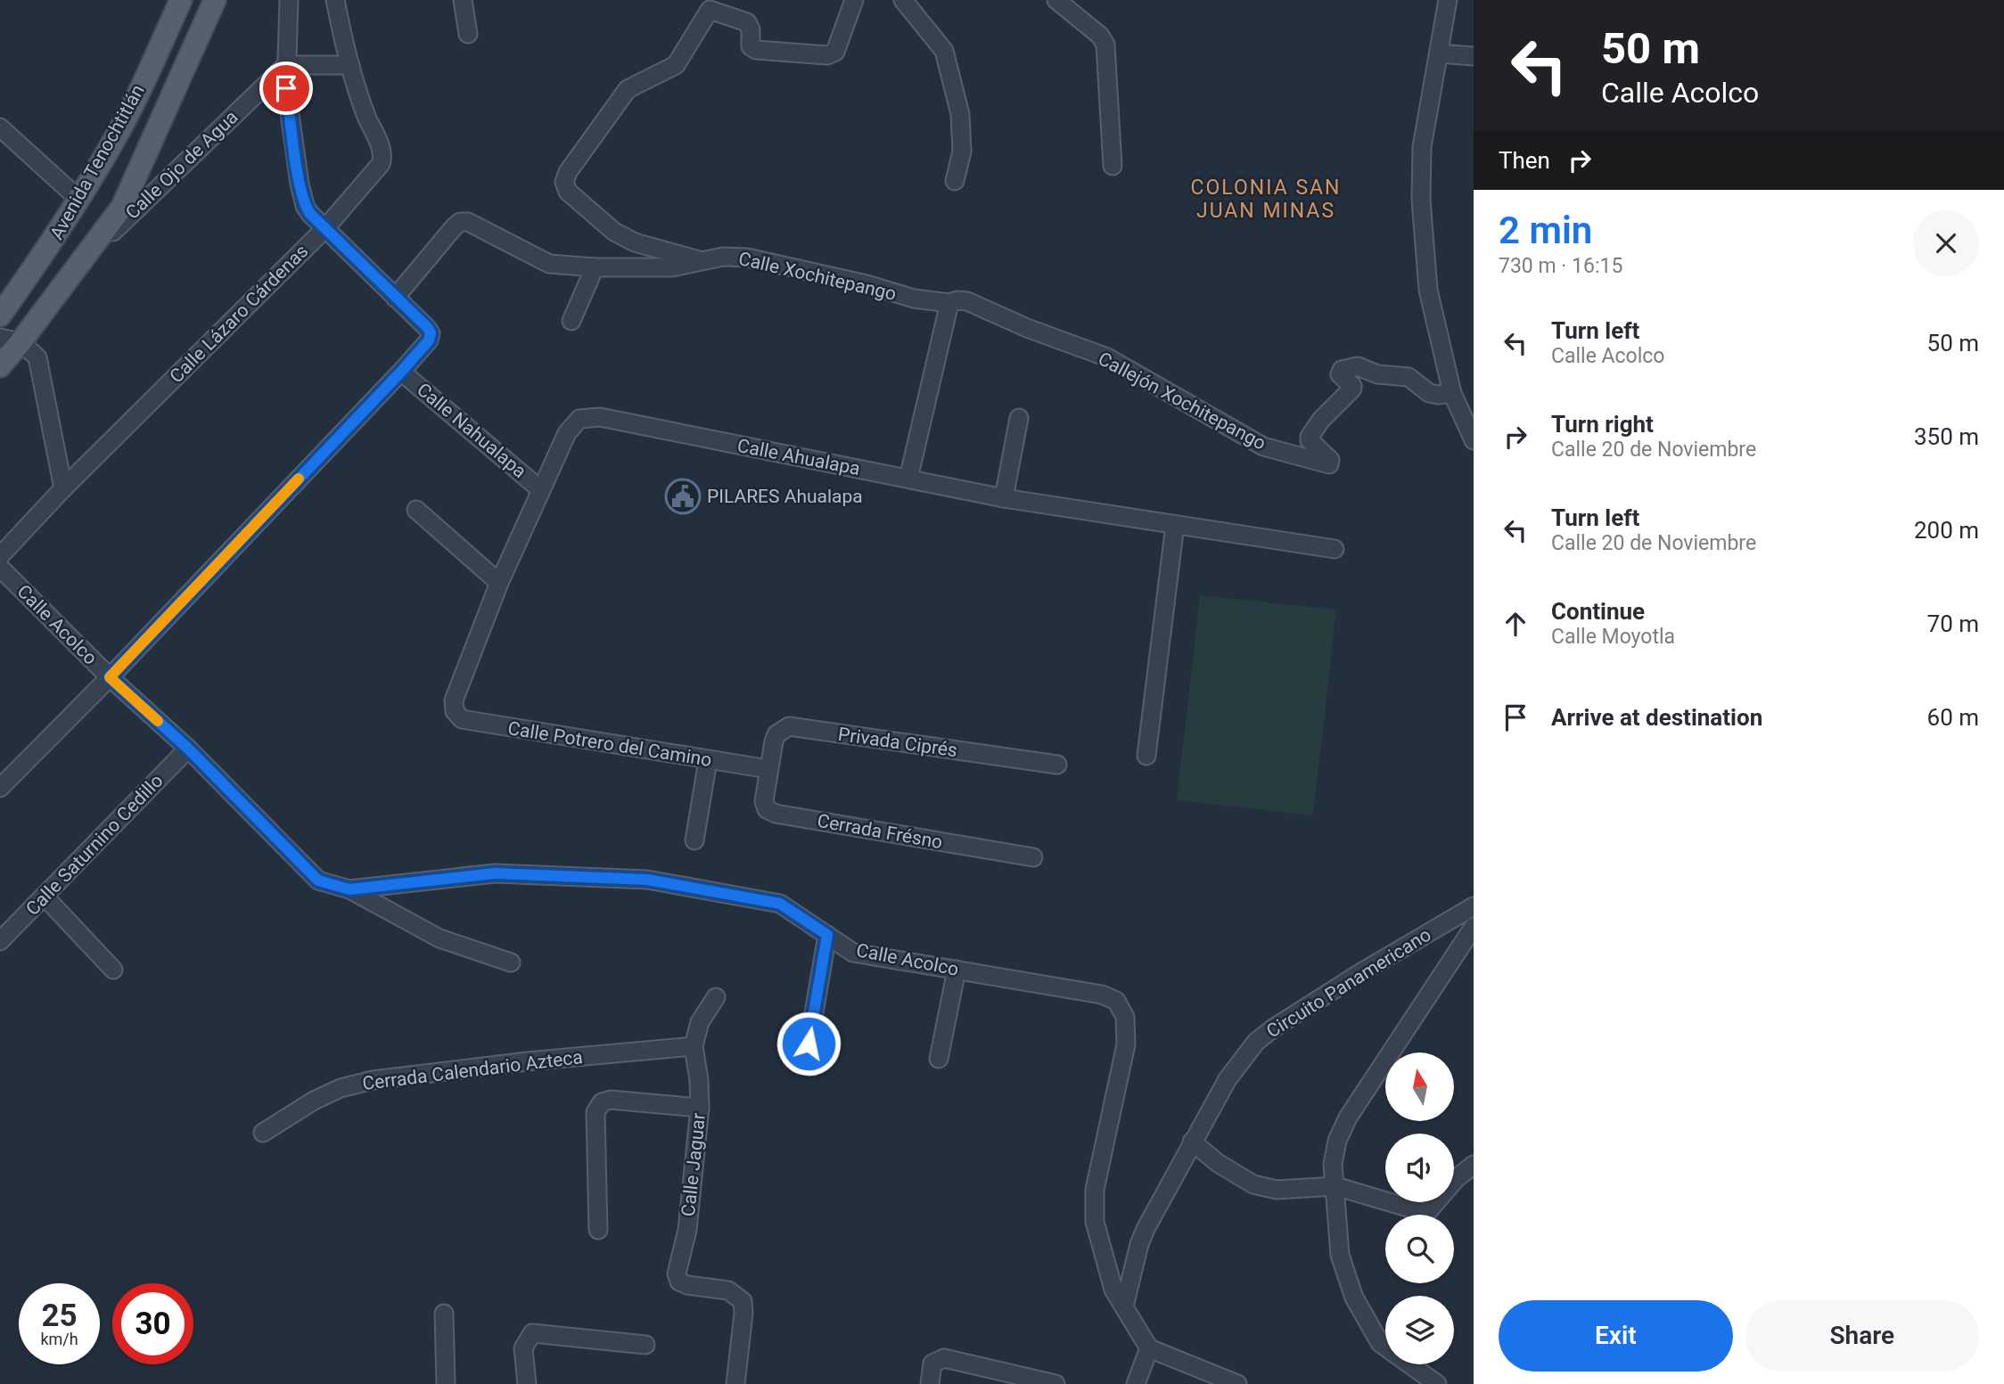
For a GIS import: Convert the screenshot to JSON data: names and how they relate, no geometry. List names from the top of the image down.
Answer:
{
  "streets": {
    "main road": ["Avenida Tenochtitlán"],
    "street": [
      "Calle Ojo de Agua",
      "Calle Xochitepango",
      "Calle Lázaro Cárdenas",
      "Callejón Xochitepango",
      "Calle Nahualapa",
      "Calle Ahualapa",
      "Calle Acolco",
      "Privada Ciprés",
      "Calle Potrero del Camino",
      "Cerrada Frésno",
      "Calle Saturnino Cedillo",
      "Circuito Panamericano",
      "Cerrada Calendario Azteca",
      "Calle Jaguar"
    ]
  },
  "crossings": [
    ["Calle Xochitepango", "Callejón Xochitepango"],
    ["Calle Nahualapa", "Calle Ahualapa"],
    ["Calle Ahualapa", "Calle Potrero del Camino"],
    ["Calle Acolco", "Calle Saturnino Cedillo"],
    ["Calle Acolco", "Circuito Panamericano"],
    ["Privada Ciprés", "Calle Potrero del Camino"],
    ["Privada Ciprés", "Cerrada Frésno"],
    ["Calle Potrero del Camino", "Cerrada Frésno"],
    ["Cerrada Calendario Azteca", "Calle Jaguar"]
  ],
  "districts": ["COLONIA SAN JUAN MINAS"],
  "places": {
    "public building": ["PILARES Ahualapa"]
  },
  "north": "top",
  "page": {
    "turn": ["50 m", "Calle Acolco"],
    "then": "Then",
    "heading": ["2 min", "730 m · 16:15"],
    "list": [
      {
        "name": "Turn left",
        "note": "Calle Acolco",
        "value": "50 m"
      },
      {
        "name": "Turn right",
        "note": "Calle 20 de Noviembre",
        "value": "350 m"
      },
      {
        "name": "Turn left",
        "note": "Calle 20 de Noviembre",
        "value": "200 m"
      },
      {
        "name": "Continue",
        "note": "Calle Moyotla",
        "value": "70 m"
      },
      {
        "name": "Arrive at destination",
        "value": "60 m"
      }
    ],
    "speed": "25 km/h",
    "limit": "30",
    "buttons": ["Exit", "Share"]
  }
}
